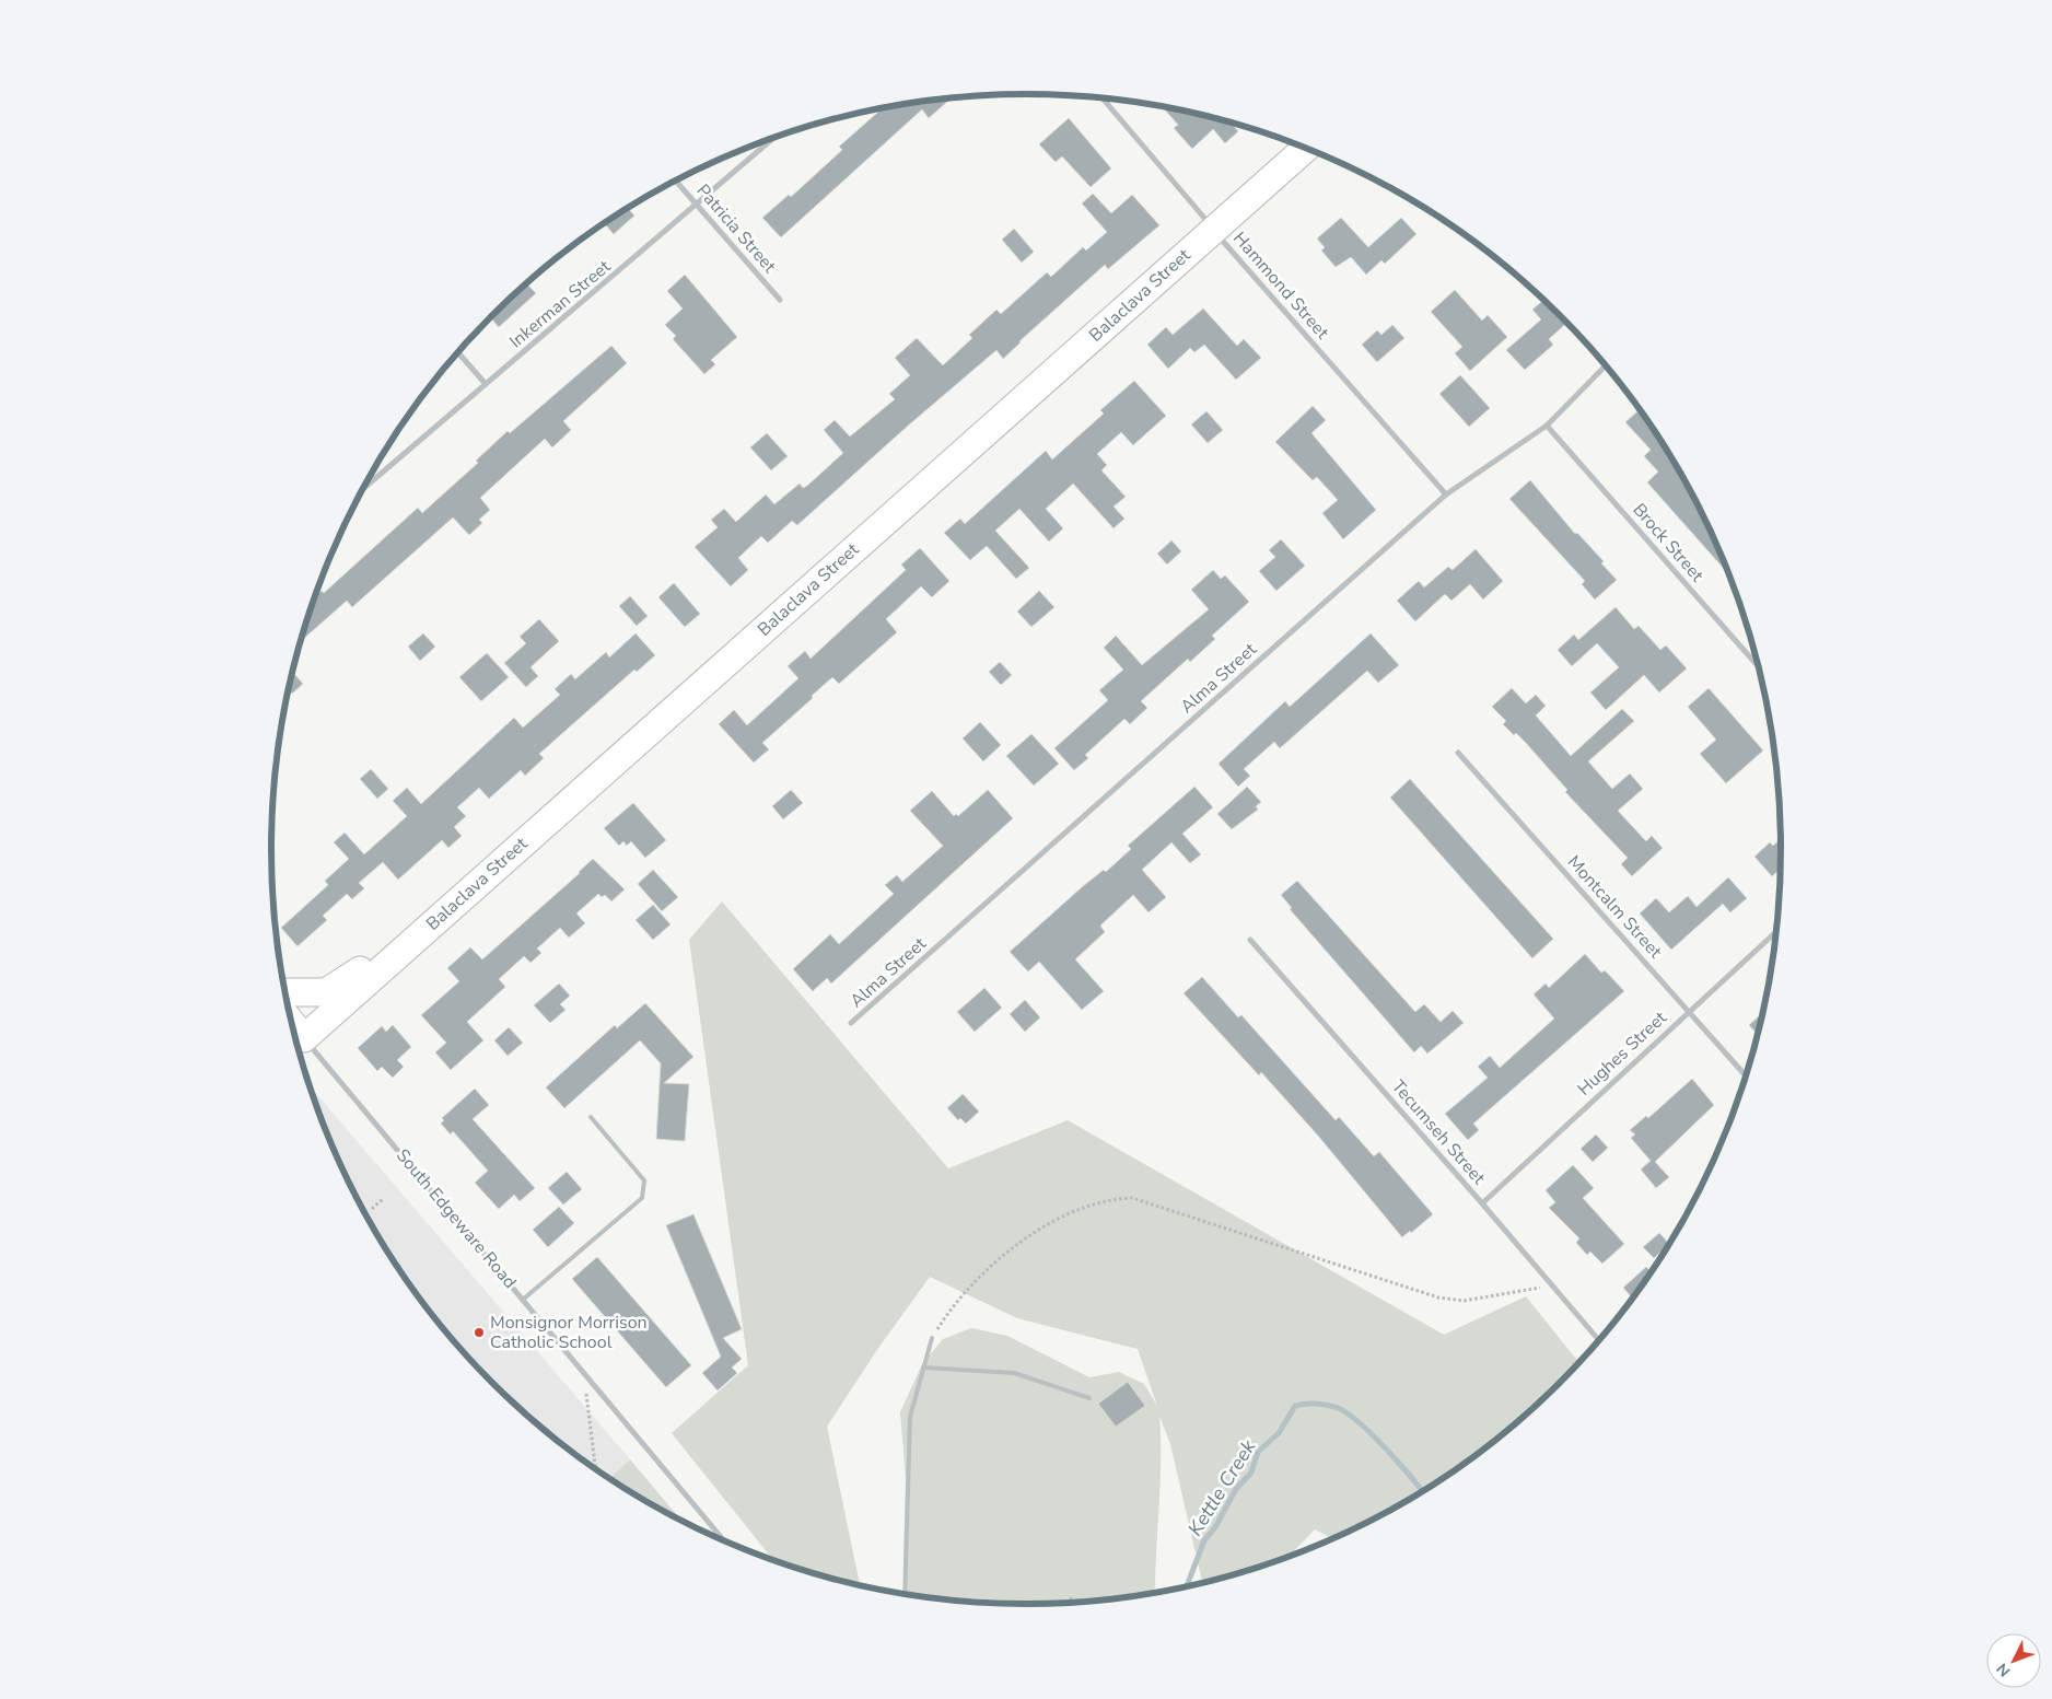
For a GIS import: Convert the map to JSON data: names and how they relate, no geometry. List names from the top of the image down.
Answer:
{
  "streets": {
    "street": [
      "Patricia Street",
      "Hammond Street",
      "Balaclava Street",
      "Inkerman Street",
      "Brock Street",
      "Alma Street",
      "Montcalm Street",
      "Hughes Street",
      "Tecumseh Street",
      "South Edgeware Road"
    ]
  },
  "crossings": [
    ["Patricia Street", "Inkerman Street"],
    ["Hammond Street", "Balaclava Street"],
    ["Hammond Street", "Alma Street"],
    ["Balaclava Street", "South Edgeware Road"],
    ["Brock Street", "Alma Street"],
    ["Montcalm Street", "Hughes Street"],
    ["Hughes Street", "Tecumseh Street"]
  ],
  "water": ["Kettle Creek"],
  "places": ["Monsignor Morrison Catholic School"],
  "north": "bottom left"
}
